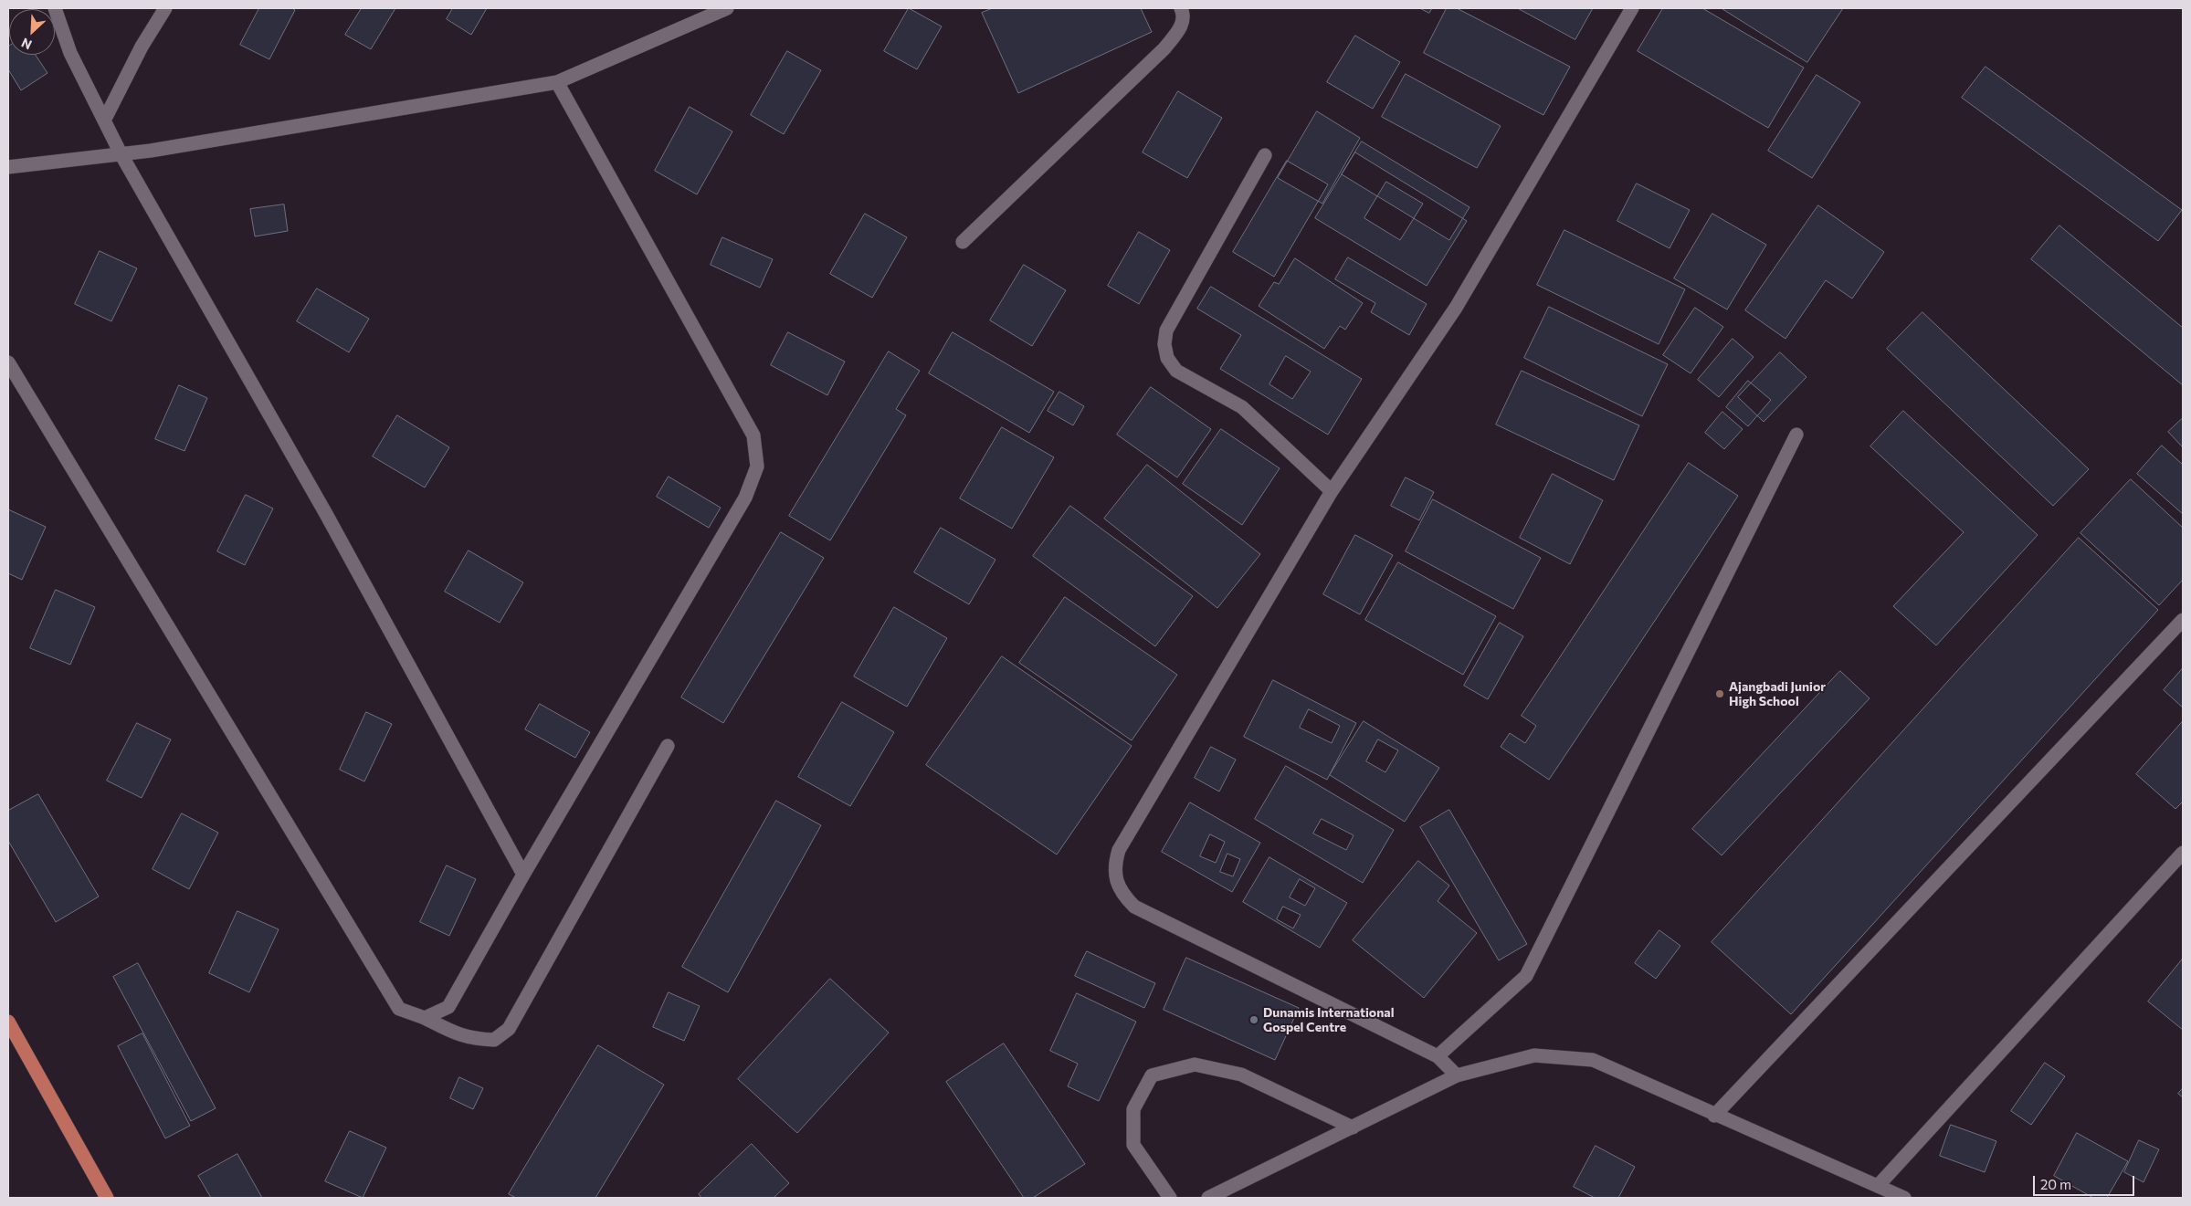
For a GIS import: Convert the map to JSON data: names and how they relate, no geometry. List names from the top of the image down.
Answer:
{
  "places": ["Ajangbadi Junior High School", "Dunamis International Gospel Centre"],
  "scale_bar": "20 m",
  "north": "bottom left"
}
